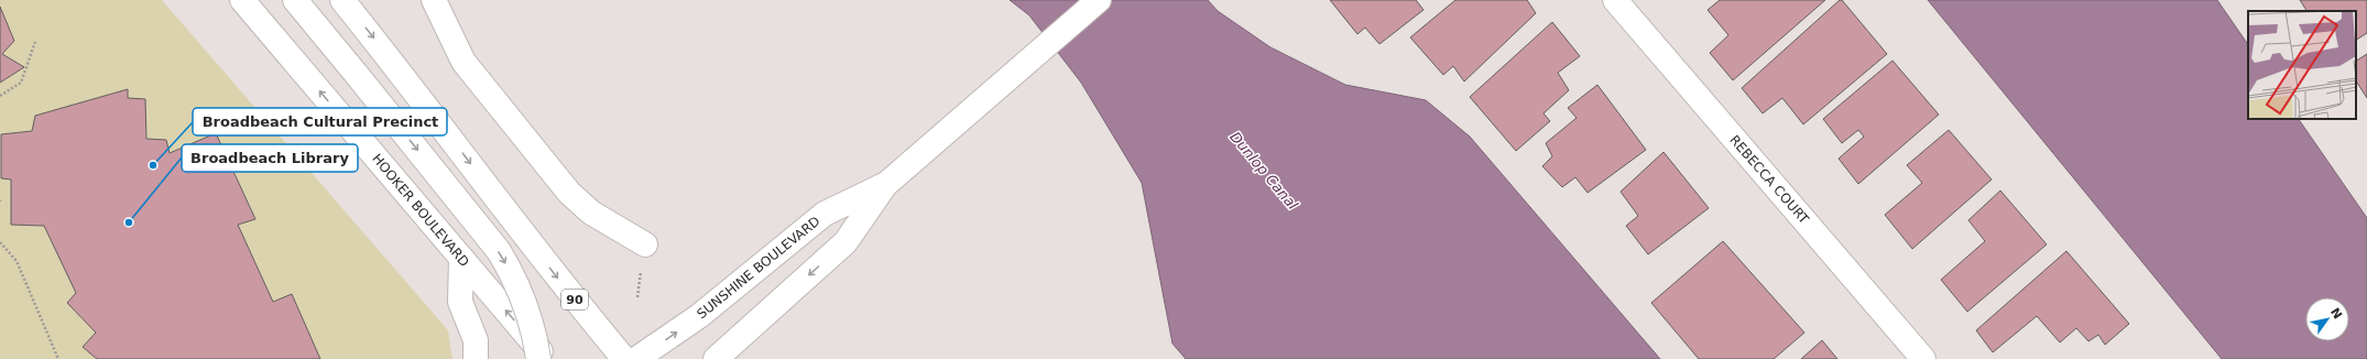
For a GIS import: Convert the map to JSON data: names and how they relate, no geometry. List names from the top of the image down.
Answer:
{
  "streets": {
    "street": [
      "REBECCA COURT",
      "HOOKER BOULEVARD",
      "SUNSHINE BOULEVARD",
      "90"
    ]
  },
  "water": ["Dunlop Canal"],
  "places": ["Broadbeach Cultural Precinct", "Broadbeach Library"],
  "north": "top right"
}
